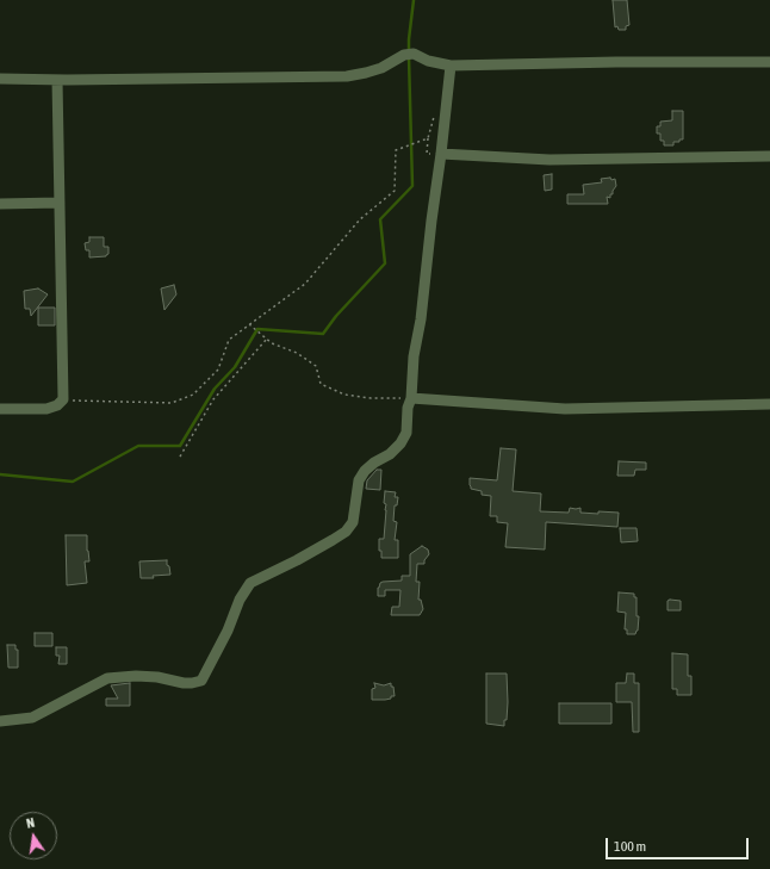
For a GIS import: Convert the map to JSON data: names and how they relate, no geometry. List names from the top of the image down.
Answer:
{
  "scale_bar": "100 m",
  "north": "top"
}
